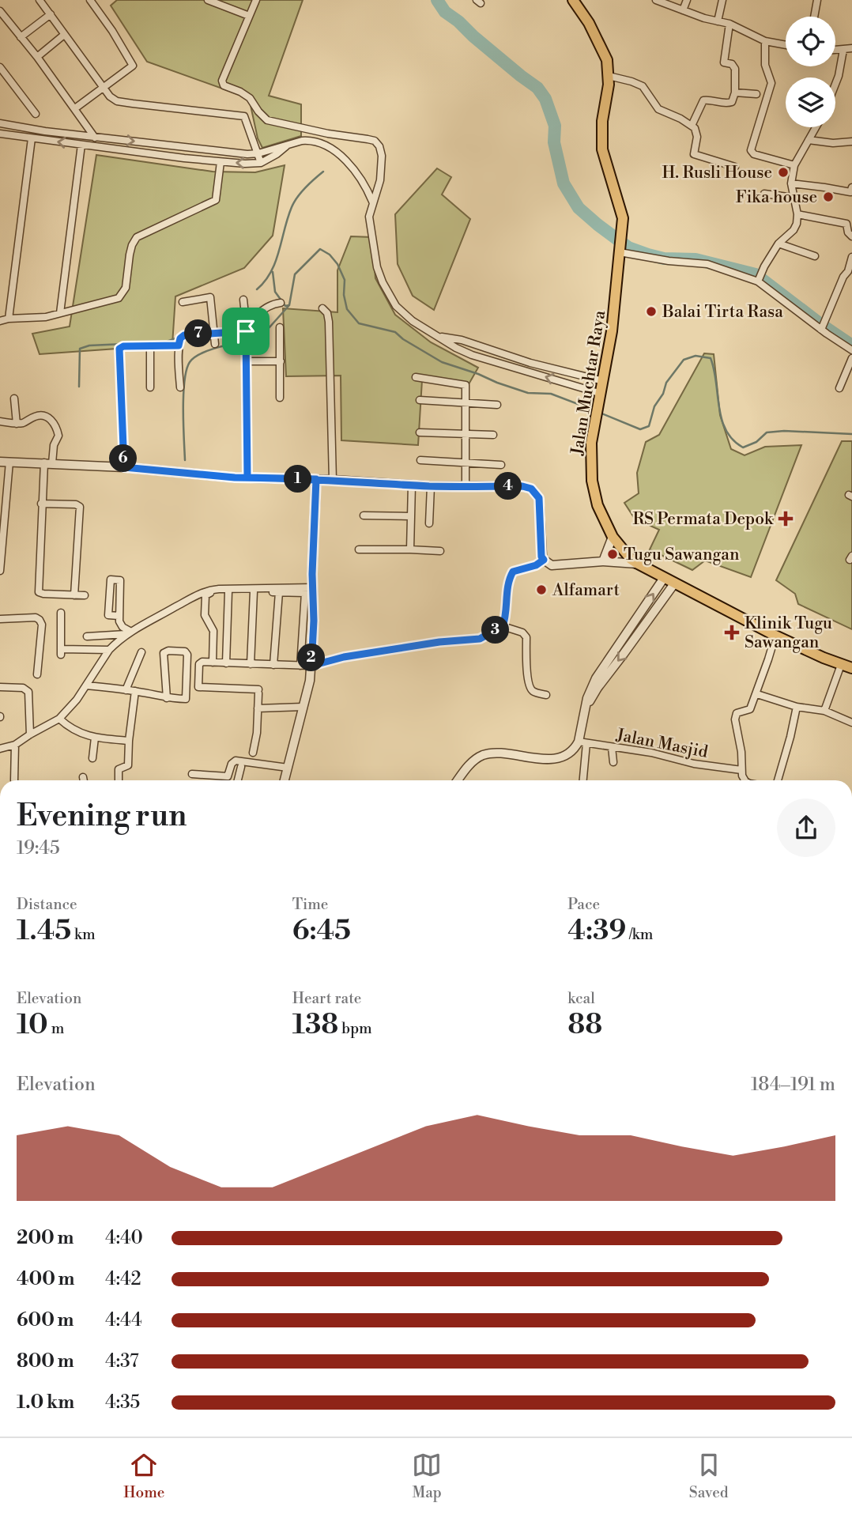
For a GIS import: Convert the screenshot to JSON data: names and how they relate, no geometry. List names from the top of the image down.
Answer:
{
  "streets": {
    "highway": ["Jalan Muchtar Raya"],
    "street": ["Jalan Masjid"]
  },
  "places": {
    "other": [
      "H. Rusli House",
      "Fika house",
      "Balai Tirta Rasa",
      "Tugu Sawangan",
      "Alfamart"
    ],
    "health": ["RS Permata Depok", "Klinik Tugu Sawangan"]
  },
  "page": {
    "pins": [
      "7",
      "6",
      "1",
      "4",
      "3",
      "2"
    ],
    "heading": ["Evening run", "19:45"],
    "stats": [
      ["Distance", "1.45 km"],
      ["Time", "6:45"],
      ["Pace", "4:39 /km"],
      ["Elevation", "10 m"],
      ["Heart rate", "138 bpm"],
      ["kcal", "88"]
    ],
    "chart": ["Elevation", "184–191 m"],
    "list": [
      {
        "name": "200 m",
        "note": "4:40"
      },
      {
        "name": "400 m",
        "note": "4:42"
      },
      {
        "name": "600 m",
        "note": "4:44"
      },
      {
        "name": "800 m",
        "note": "4:37"
      },
      {
        "name": "1.0 km",
        "note": "4:35"
      }
    ],
    "tabs": ["Home", "Map", "Saved"]
  }
}
